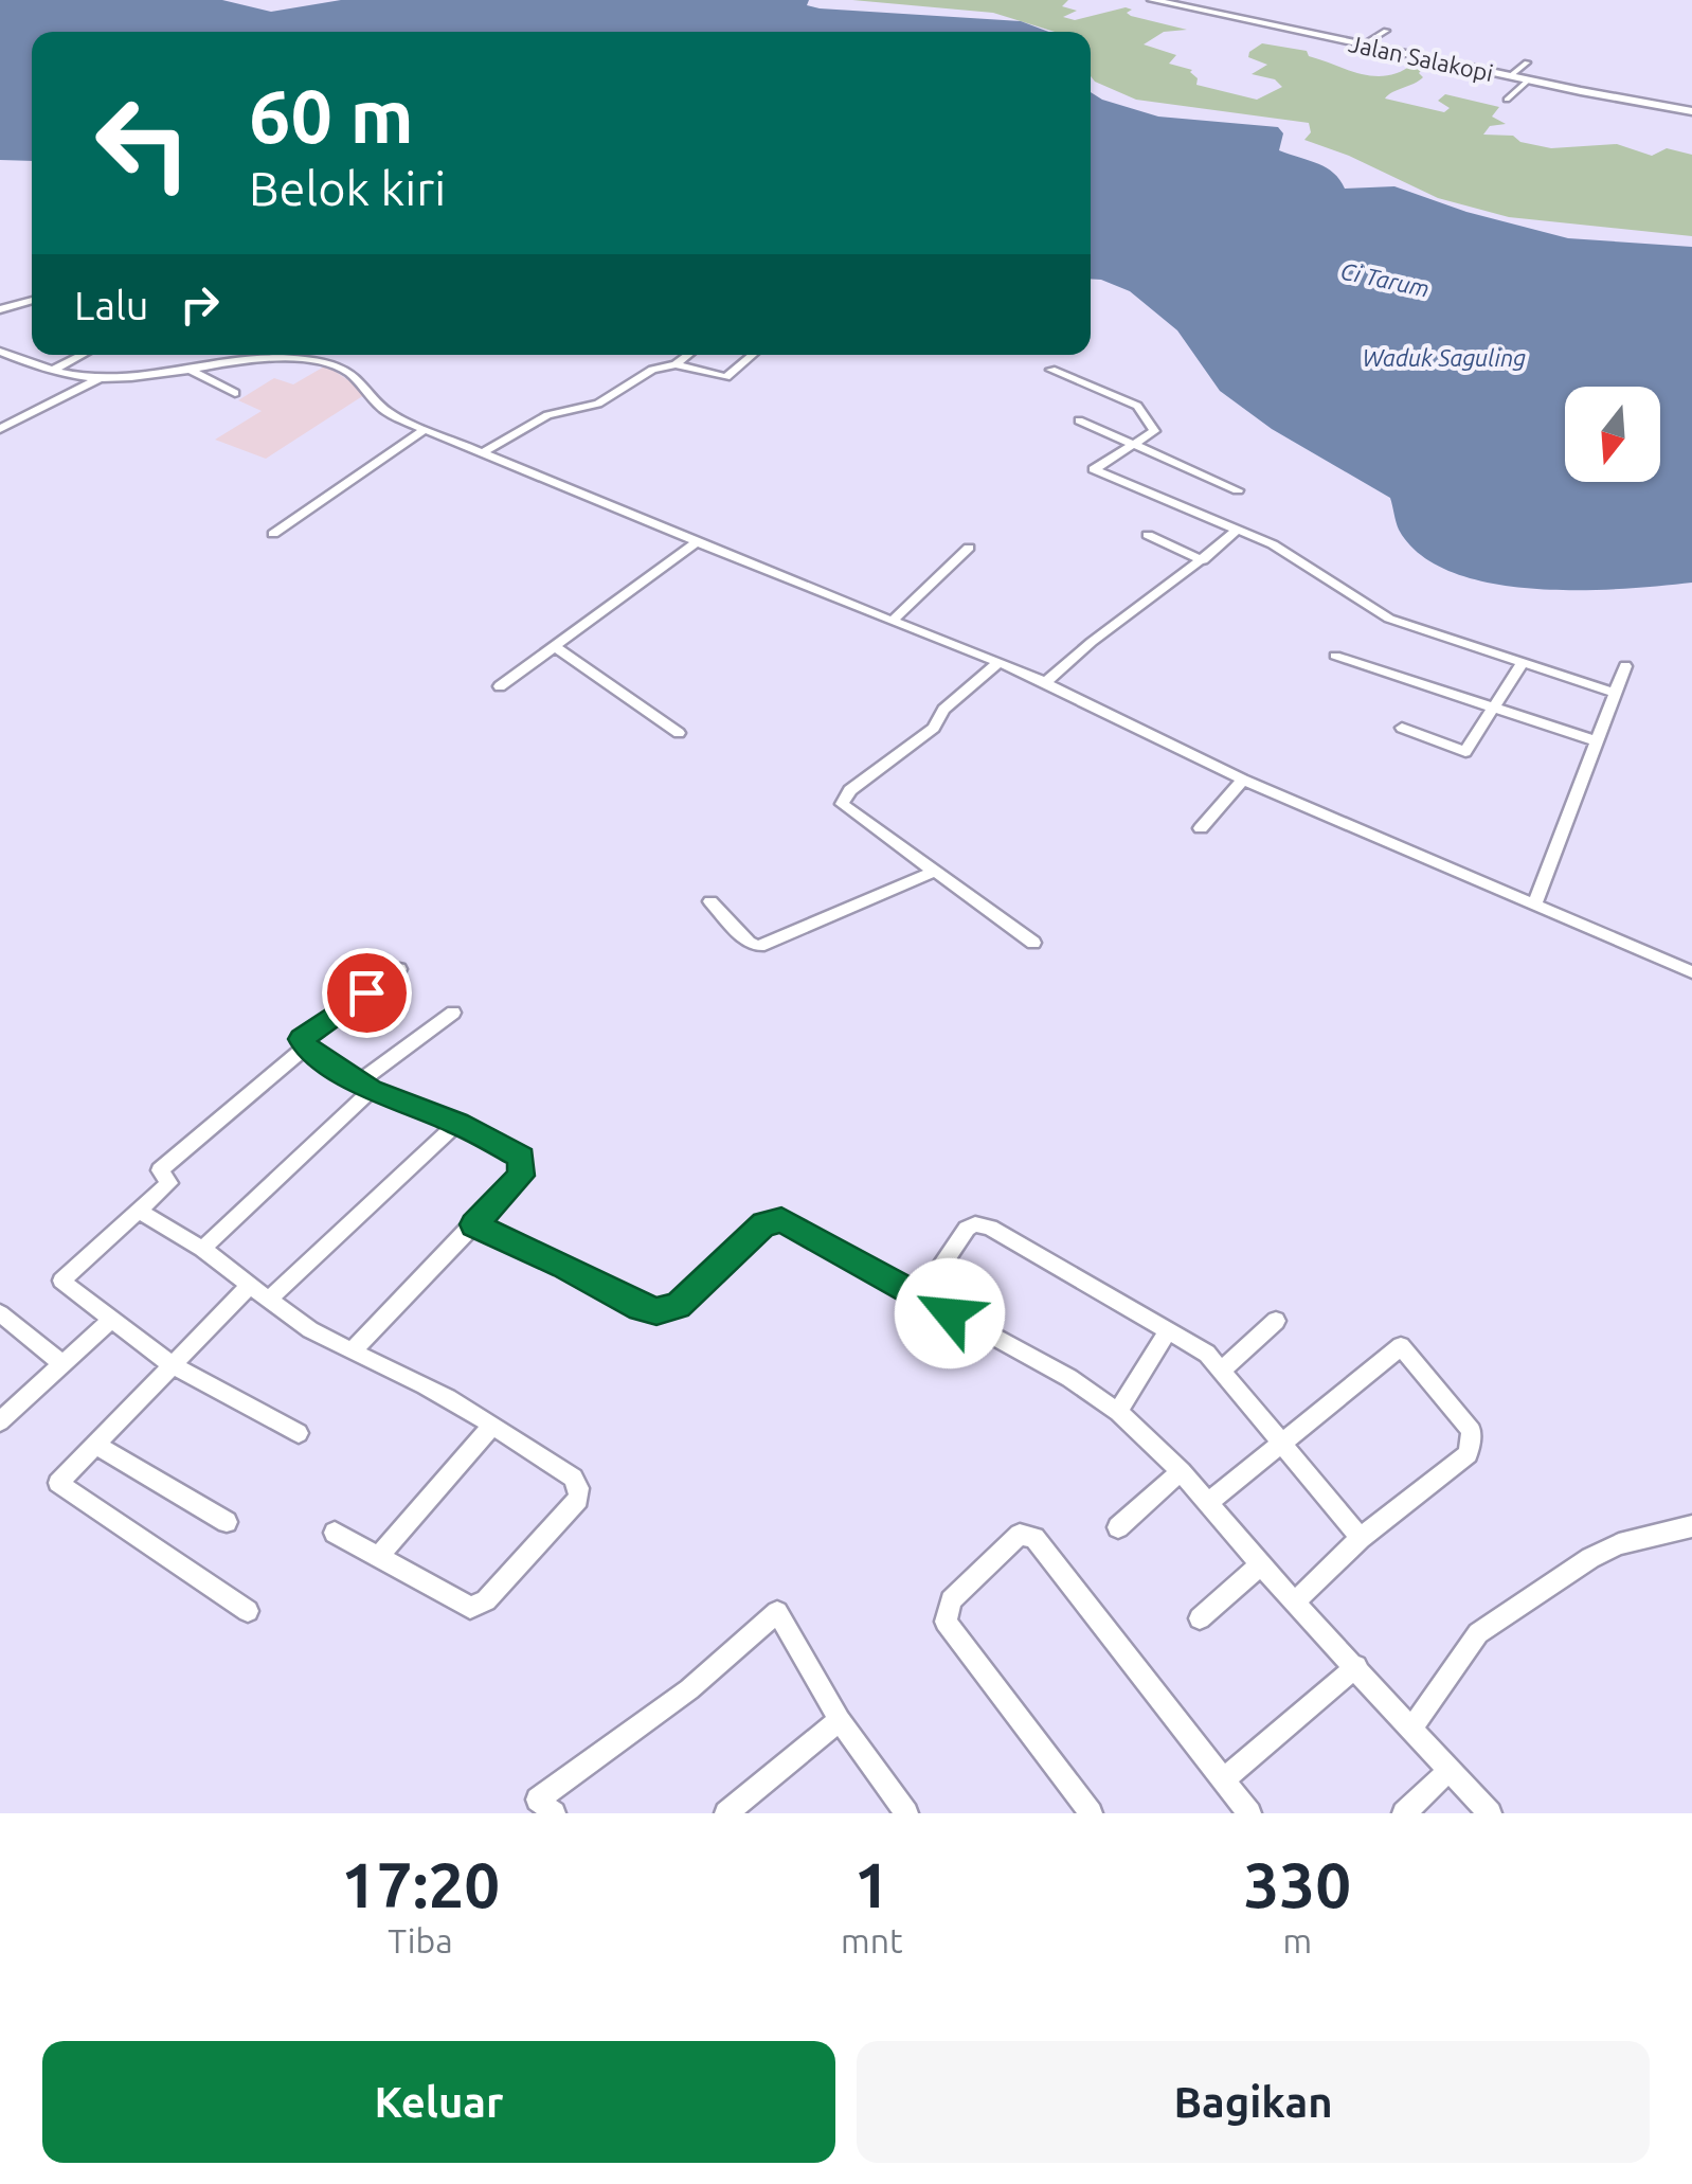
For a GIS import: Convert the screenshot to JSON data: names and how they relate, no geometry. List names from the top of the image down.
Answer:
{
  "streets": {
    "street": ["Jalan Salakopi"]
  },
  "water": ["Ci Tarum", "Waduk Saguling"],
  "north": "bottom",
  "page": {
    "turn": ["60 m", "Belok kiri"],
    "then": "Lalu",
    "eta": [
      "17:20",
      "Tiba",
      "1",
      "mnt",
      "330",
      "m"
    ],
    "buttons": ["Keluar", "Bagikan"]
  }
}
